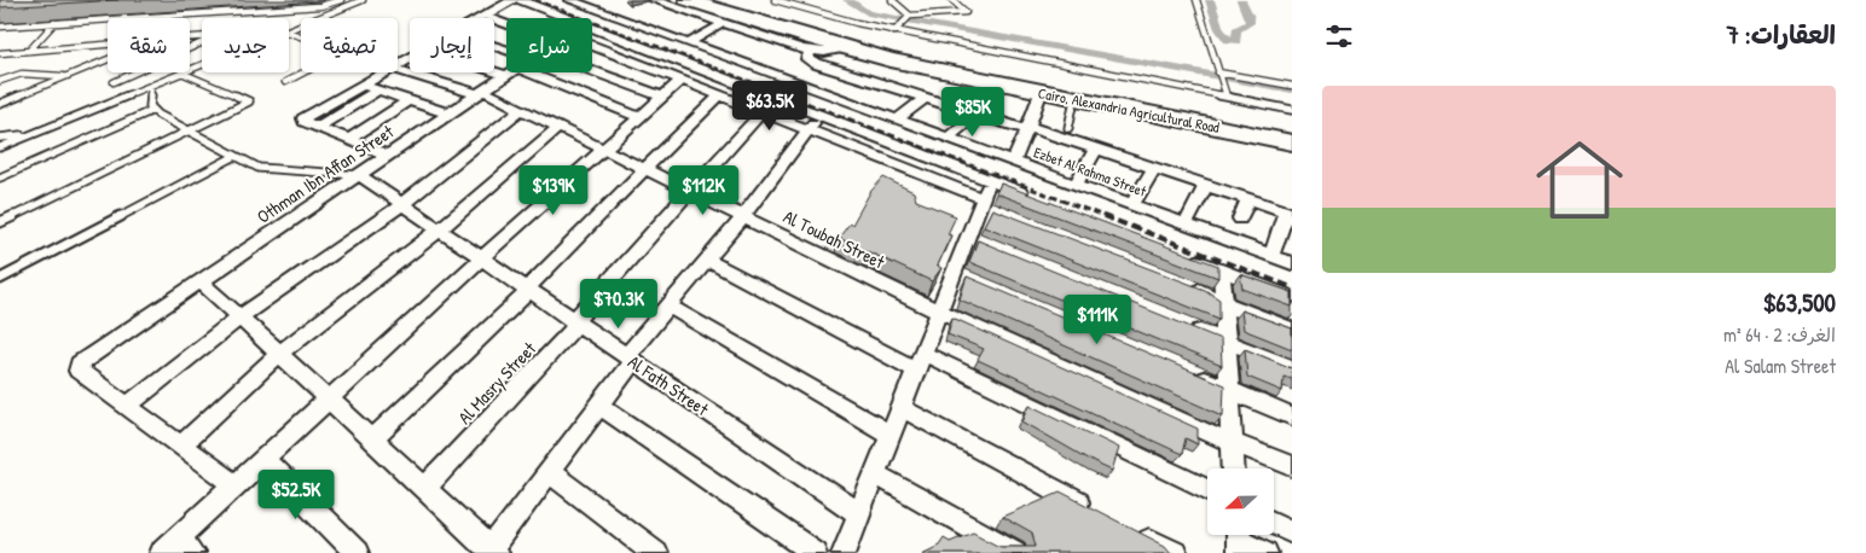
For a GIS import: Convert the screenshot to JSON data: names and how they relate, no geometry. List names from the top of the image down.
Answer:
{
  "streets": {
    "highway": ["Cairo, Alexandria Agricultural Road"],
    "street": [
      "Ezbet Al Rahma Street",
      "Othman Ibn Affan Street",
      "Al Toubah Street",
      "Al Masry Street",
      "Al Fath Street"
    ]
  },
  "crossings": [
    ["Othman Ibn Affan Street", "Al Toubah Street"],
    ["Othman Ibn Affan Street", "Al Fath Street"],
    ["Al Toubah Street", "Al Masry Street"],
    ["Al Masry Street", "Al Fath Street"]
  ],
  "north": "left",
  "page": {
    "heading": "العقارات: 7",
    "chip": [
      "شراء",
      "إيجار",
      "تصفية",
      "جديد",
      "شقة"
    ],
    "list": [
      {
        "name": "$63,500",
        "note": "الغرف: 2 · 64 m² · Al Salam Street"
      }
    ],
    "price": [
      "$63.5K",
      "$85K",
      "$139K",
      "$112K",
      "$70.3K",
      "$111K",
      "$52.5K"
    ]
  }
}
